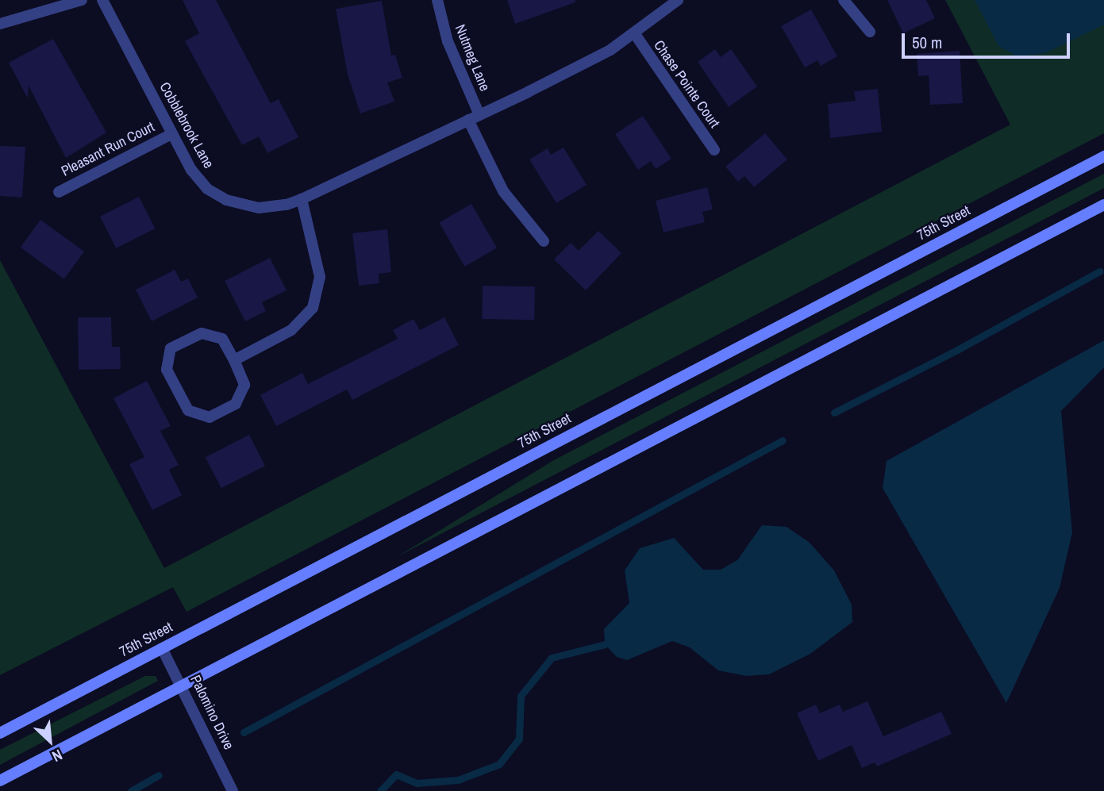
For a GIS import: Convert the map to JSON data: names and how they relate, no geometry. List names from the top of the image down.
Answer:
{
  "streets": {
    "main road": ["75th Street"],
    "street": [
      "Nutmeg Lane",
      "Chase Pointe Court",
      "Cobblebrook Lane",
      "Pleasant Run Court",
      "Palomino Drive"
    ]
  },
  "crossings": [
    ["Nutmeg Lane", "Cobblebrook Lane"],
    ["Chase Pointe Court", "Cobblebrook Lane"],
    ["Cobblebrook Lane", "Pleasant Run Court"],
    ["75th Street", "Palomino Drive"]
  ],
  "scale_bar": "50 m",
  "north": "bottom right"
}
